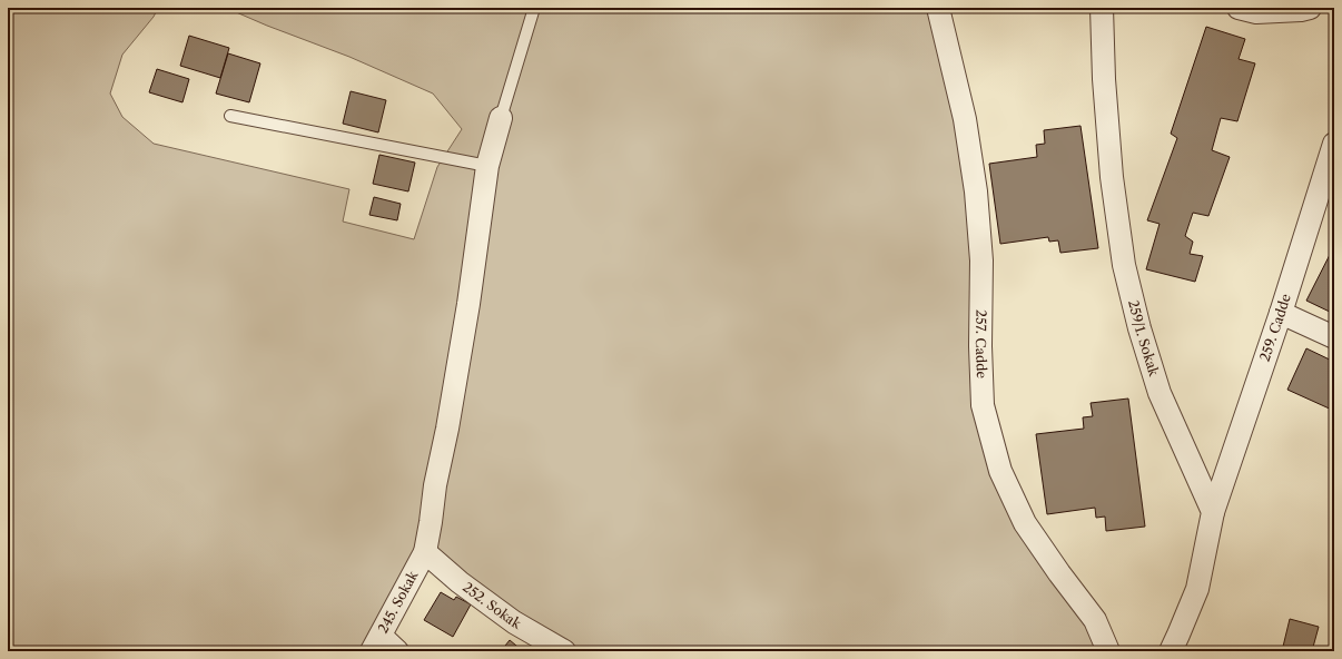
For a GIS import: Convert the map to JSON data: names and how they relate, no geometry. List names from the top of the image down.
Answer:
{
  "streets": {
    "street": [
      "259. Cadde",
      "259/1. Sokak",
      "257. Cadde",
      "245. Sokak",
      "252. Sokak"
    ]
  },
  "crossings": [
    ["259. Cadde", "259/1. Sokak"],
    ["245. Sokak", "252. Sokak"]
  ]
}
